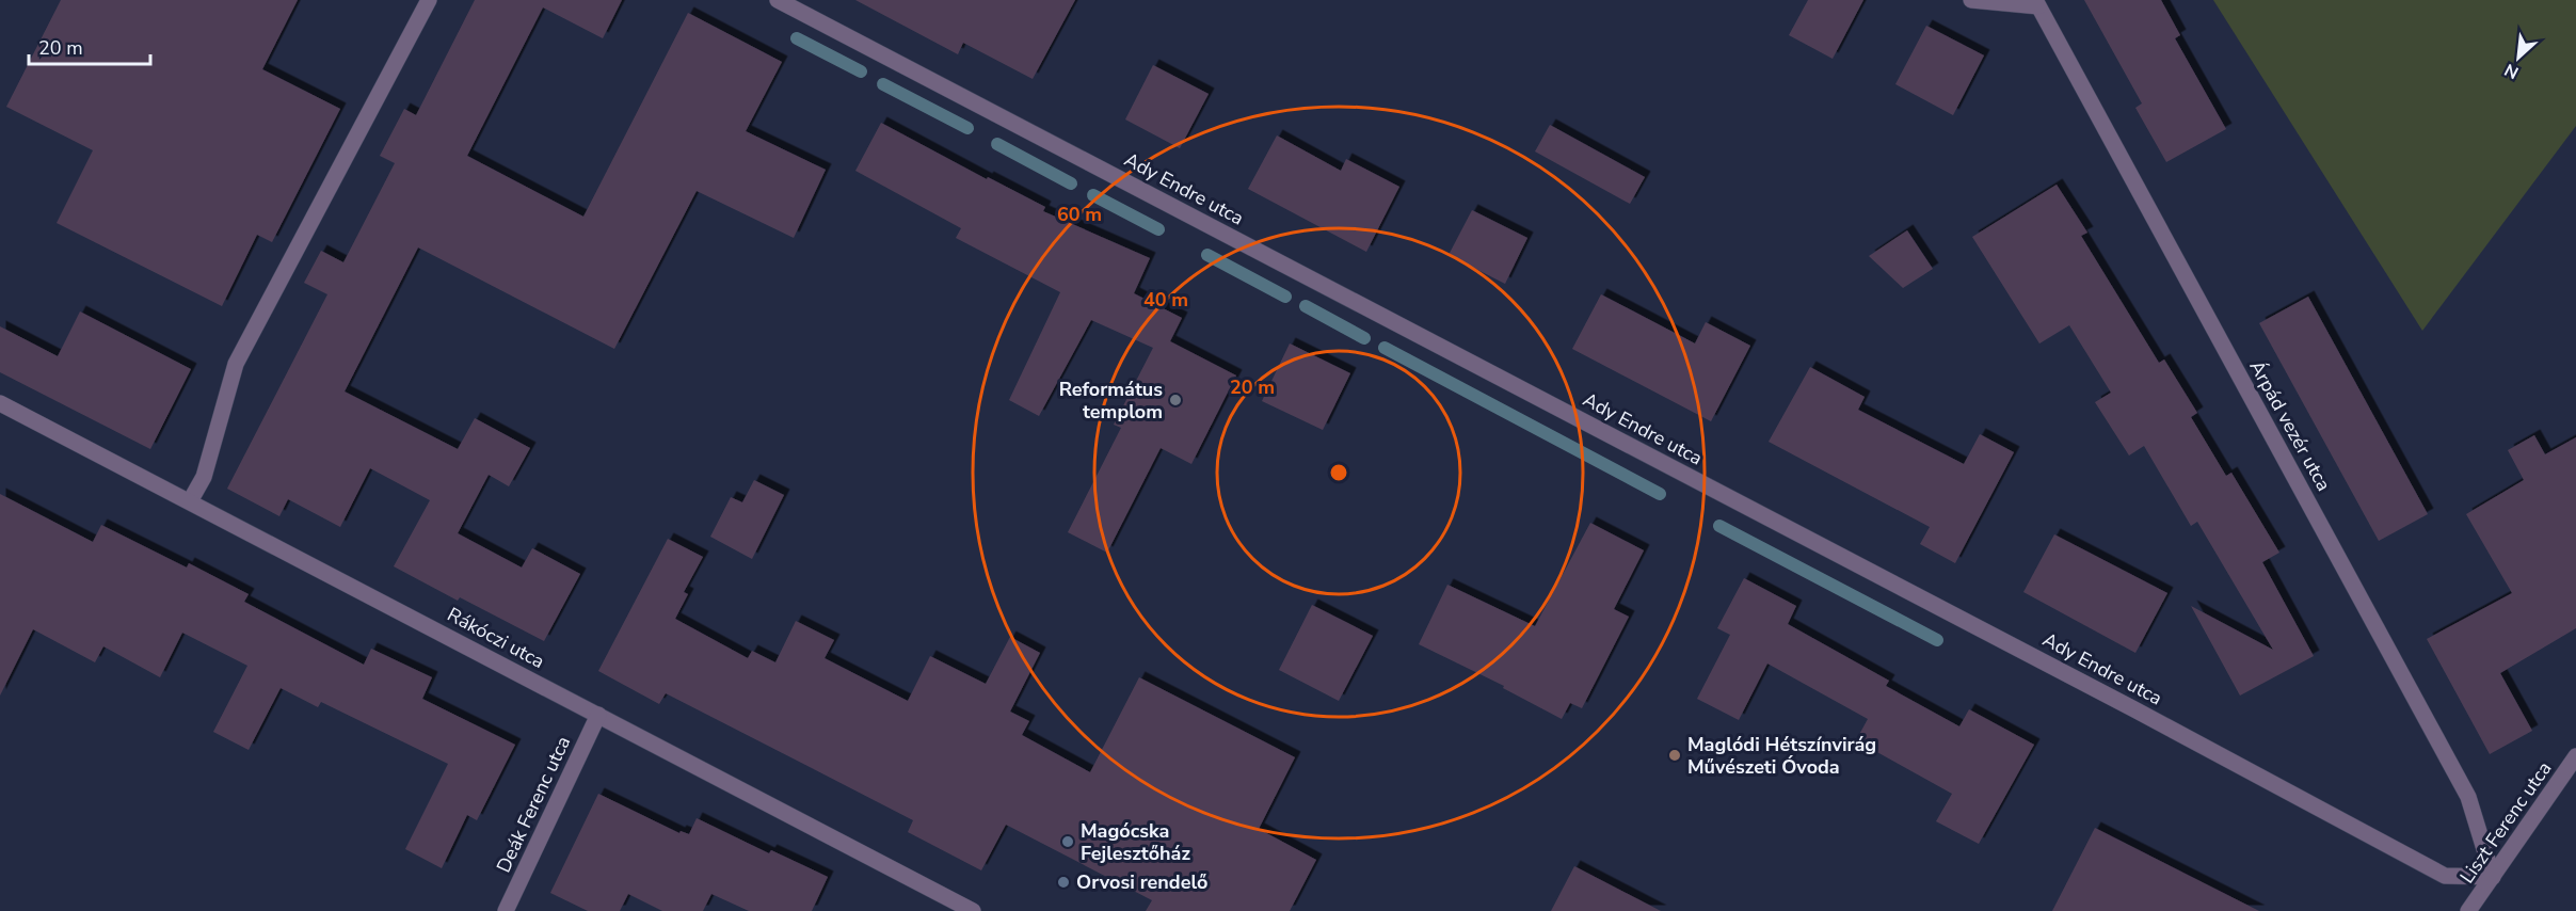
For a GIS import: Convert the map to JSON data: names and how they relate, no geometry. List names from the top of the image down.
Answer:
{
  "streets": {
    "street": [
      "Ady Endre utca",
      "Árpád vezér utca",
      "Rákóczi utca",
      "Deák Ferenc utca",
      "Liszt Ferenc utca"
    ]
  },
  "crossings": [
    ["Ady Endre utca", "Árpád vezér utca"],
    ["Ady Endre utca", "Liszt Ferenc utca"],
    ["Árpád vezér utca", "Liszt Ferenc utca"],
    ["Rákóczi utca", "Deák Ferenc utca"]
  ],
  "places": [
    "Református templom",
    "Maglódi Hétszínvirág Művészeti Óvoda",
    "Magócska Fejlesztőház",
    "Orvosi rendelő"
  ],
  "scale_bar": "20 m",
  "north": "bottom left",
  "rings": ["60 m", "40 m", "20 m"]
}
